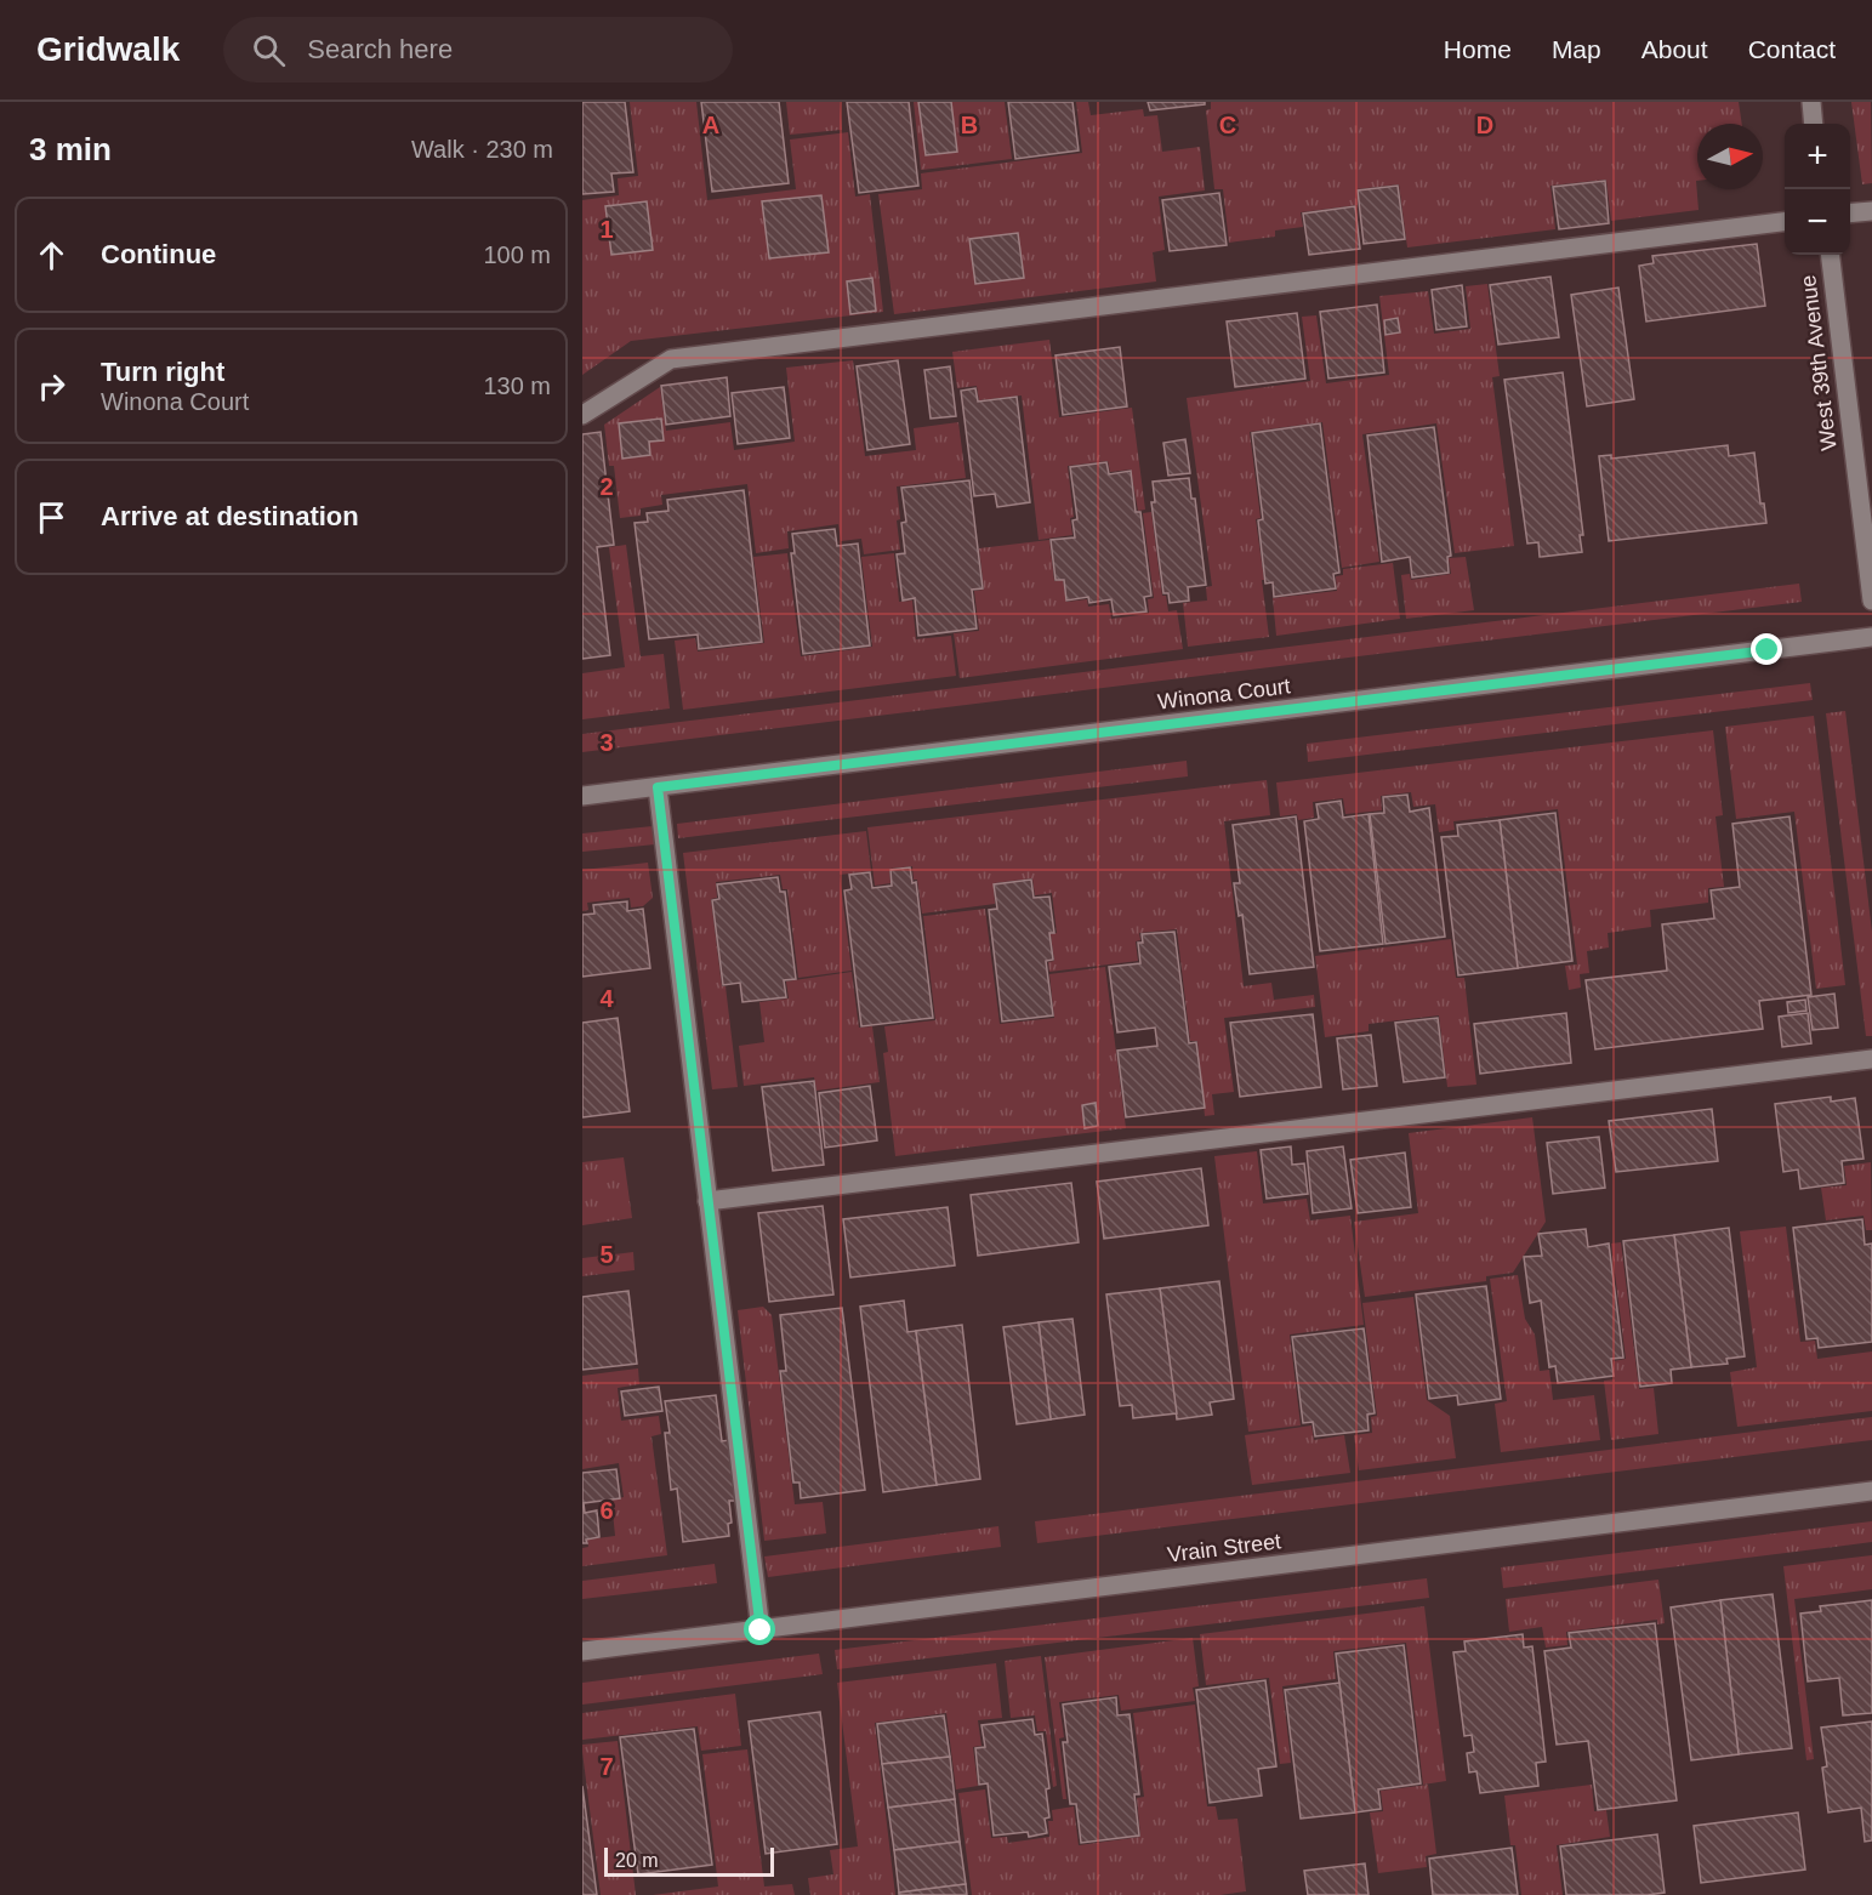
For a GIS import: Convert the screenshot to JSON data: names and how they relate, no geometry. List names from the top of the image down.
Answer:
{
  "streets": {
    "street": ["West 39th Avenue", "Winona Court", "Vrain Street"]
  },
  "scale_bar": "20 m",
  "north": "right",
  "page": {
    "header": "Gridwalk",
    "search": "Search here",
    "nav": [
      "Home",
      "Map",
      "About",
      "Contact"
    ],
    "heading": ["3 min", "Walk · 230 m"],
    "map_buttons": ["+", "−"],
    "list": [
      ["Continue", "100 m"],
      ["Turn right", "Winona Court", "130 m"],
      "Arrive at destination"
    ],
    "scale": "20 m"
  },
  "grid": {
    "columns": [
      "A",
      "B",
      "C",
      "D"
    ],
    "rows": [
      "1",
      "2",
      "3",
      "4",
      "5",
      "6",
      "7"
    ]
  }
}
